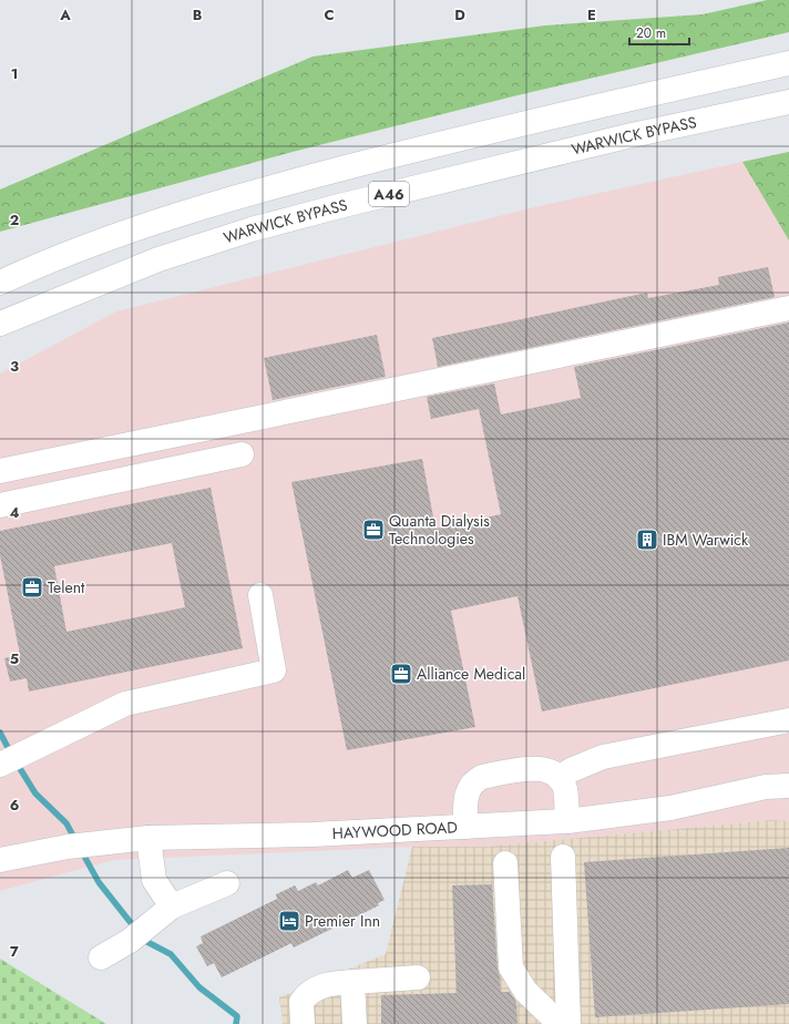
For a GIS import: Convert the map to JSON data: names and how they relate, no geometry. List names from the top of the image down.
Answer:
{
  "streets": {
    "main road": ["WARWICK BYPASS", "A46", "HAYWOOD ROAD"]
  },
  "places": {
    "office": ["Quanta Dialysis Technologies", "Telent", "Alliance Medical"],
    "building": ["IBM Warwick"],
    "hotel": ["Premier Inn"]
  },
  "scale_bar": "20 m",
  "grid": {
    "columns": [
      "A",
      "B",
      "C",
      "D",
      "E"
    ],
    "rows": [
      "1",
      "2",
      "3",
      "4",
      "5",
      "6",
      "7"
    ]
  }
}
